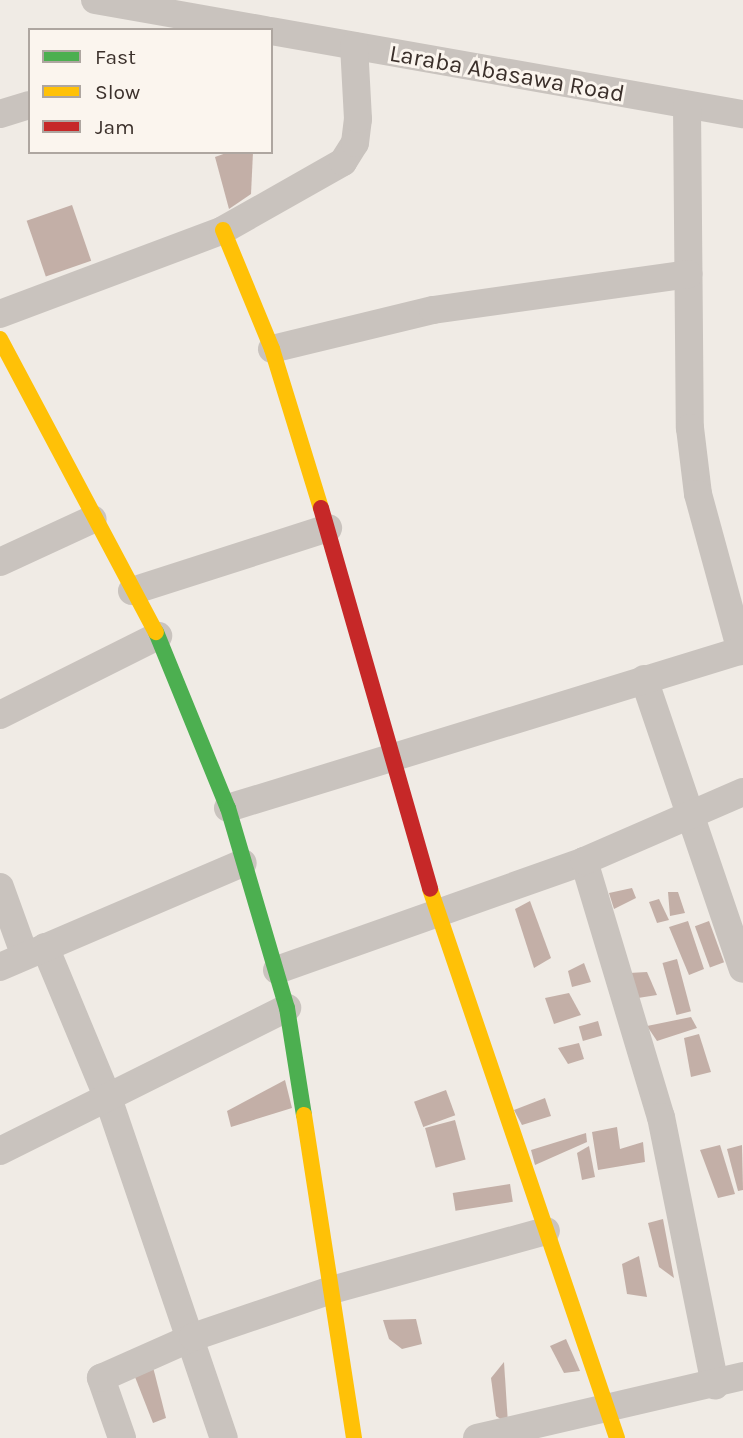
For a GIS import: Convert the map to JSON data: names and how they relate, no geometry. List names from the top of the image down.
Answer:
{
  "streets": {
    "street": ["Laraba Abasawa Road"]
  },
  "legend": ["Fast", "Slow", "Jam"]
}
